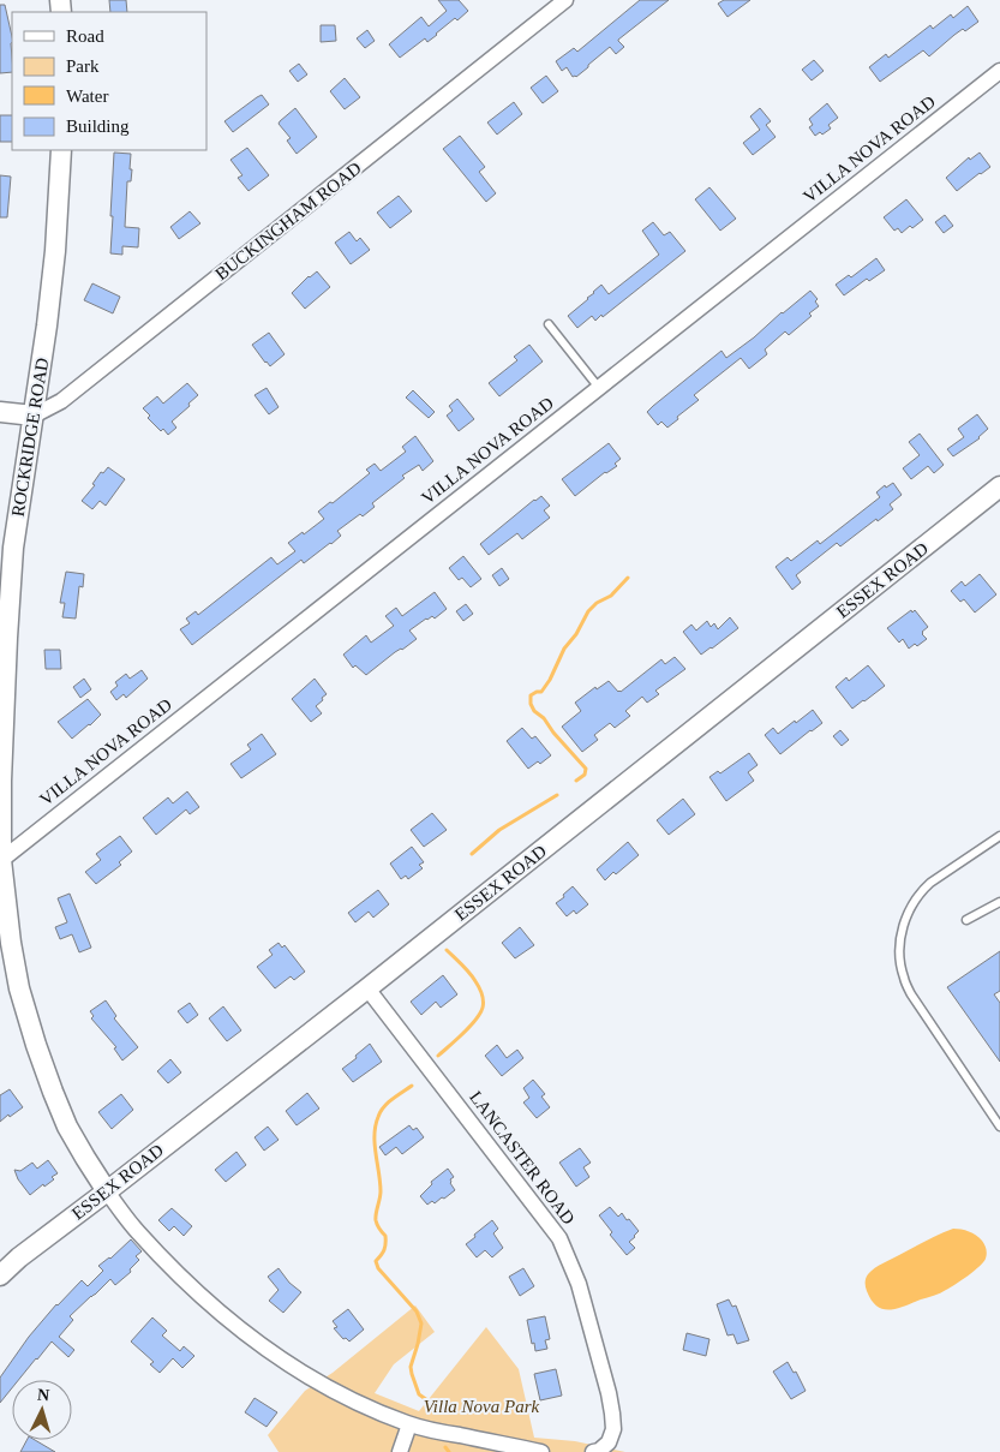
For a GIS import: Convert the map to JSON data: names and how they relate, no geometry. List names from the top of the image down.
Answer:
{
  "streets": {
    "street": [
      "VILLA NOVA ROAD",
      "BUCKINGHAM ROAD",
      "ROCKRIDGE ROAD",
      "ESSEX ROAD",
      "LANCASTER ROAD"
    ]
  },
  "crossings": [
    ["VILLA NOVA ROAD", "ROCKRIDGE ROAD"],
    ["BUCKINGHAM ROAD", "ROCKRIDGE ROAD"],
    ["ROCKRIDGE ROAD", "ESSEX ROAD"],
    ["ESSEX ROAD", "LANCASTER ROAD"]
  ],
  "parks": ["Villa Nova Park"],
  "legend": [
    "Road",
    "Park",
    "Water",
    "Building"
  ],
  "north": "top"
}
